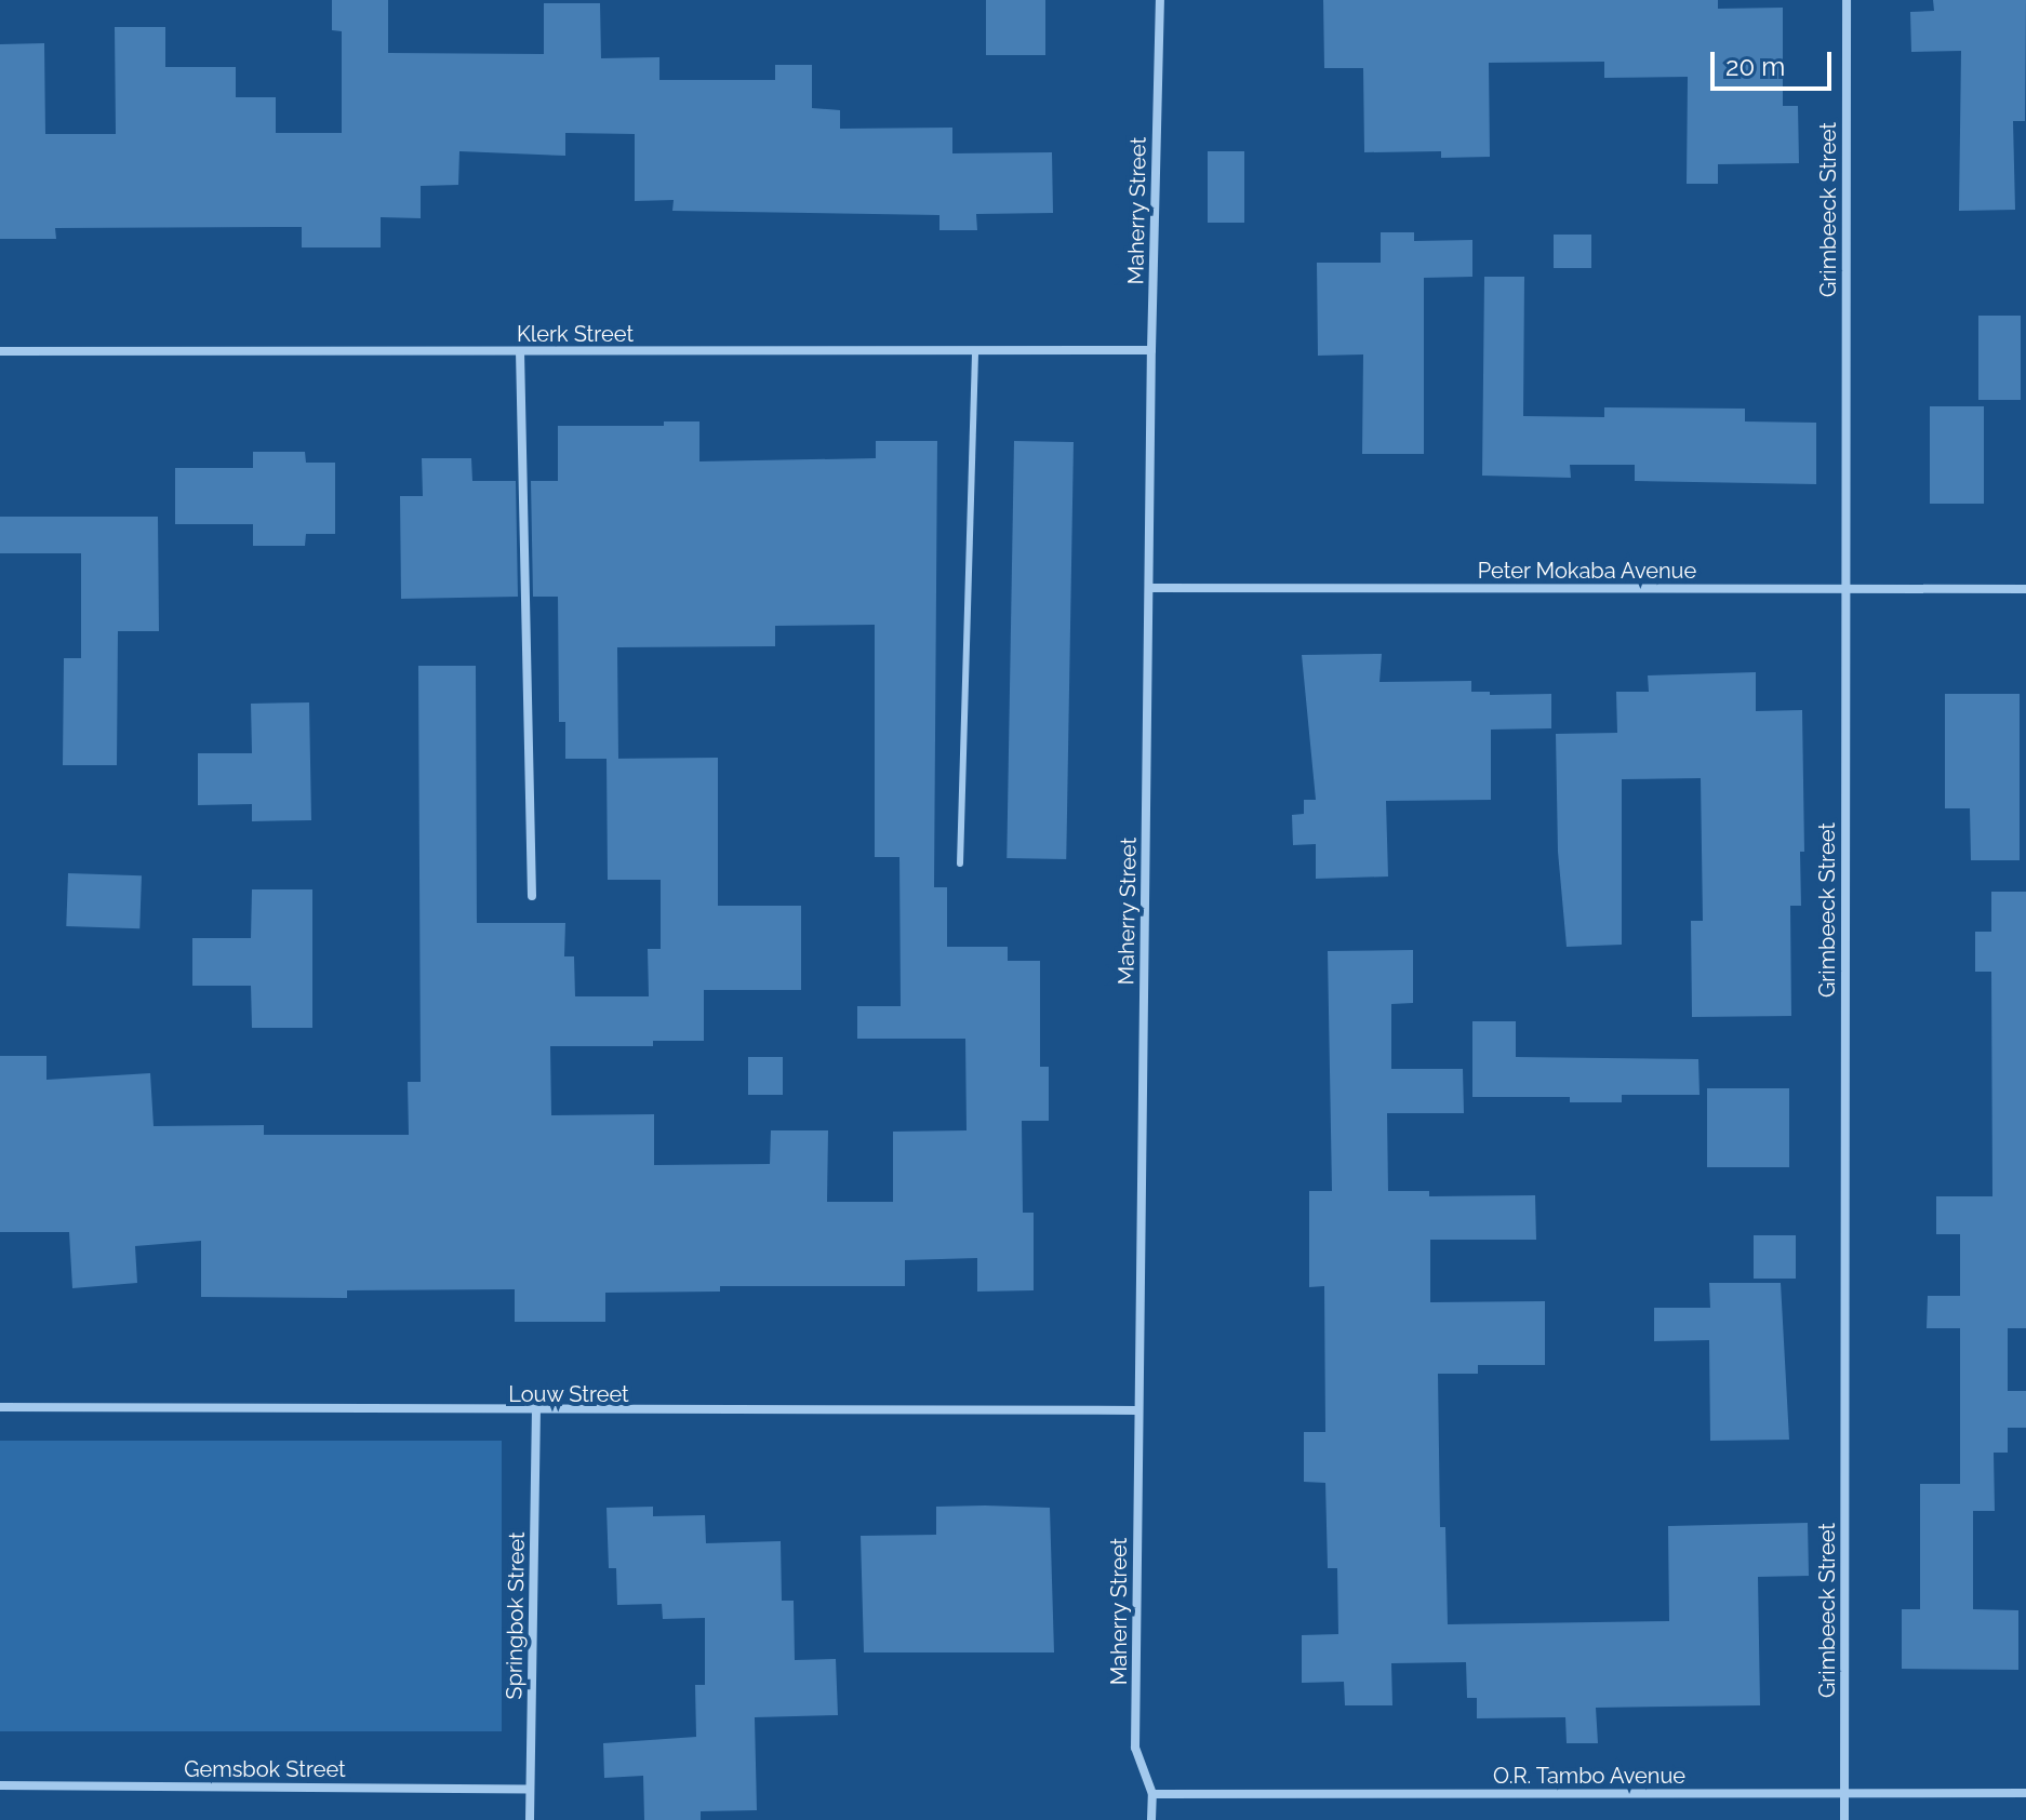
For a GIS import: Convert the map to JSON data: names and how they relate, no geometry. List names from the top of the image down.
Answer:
{
  "streets": {
    "street": [
      "Grimbeeck Street",
      "Maherry Street",
      "Klerk Street",
      "Peter Mokaba Avenue",
      "Louw Street",
      "Springbok Street",
      "Gemsbok Street",
      "O.R. Tambo Avenue"
    ]
  },
  "crossings": [
    ["Grimbeeck Street", "Peter Mokaba Avenue"],
    ["Grimbeeck Street", "O.R. Tambo Avenue"],
    ["Maherry Street", "Klerk Street"],
    ["Maherry Street", "Peter Mokaba Avenue"],
    ["Maherry Street", "Louw Street"],
    ["Maherry Street", "O.R. Tambo Avenue"],
    ["Louw Street", "Springbok Street"],
    ["Springbok Street", "Gemsbok Street"]
  ],
  "scale_bar": "20 m"
}
